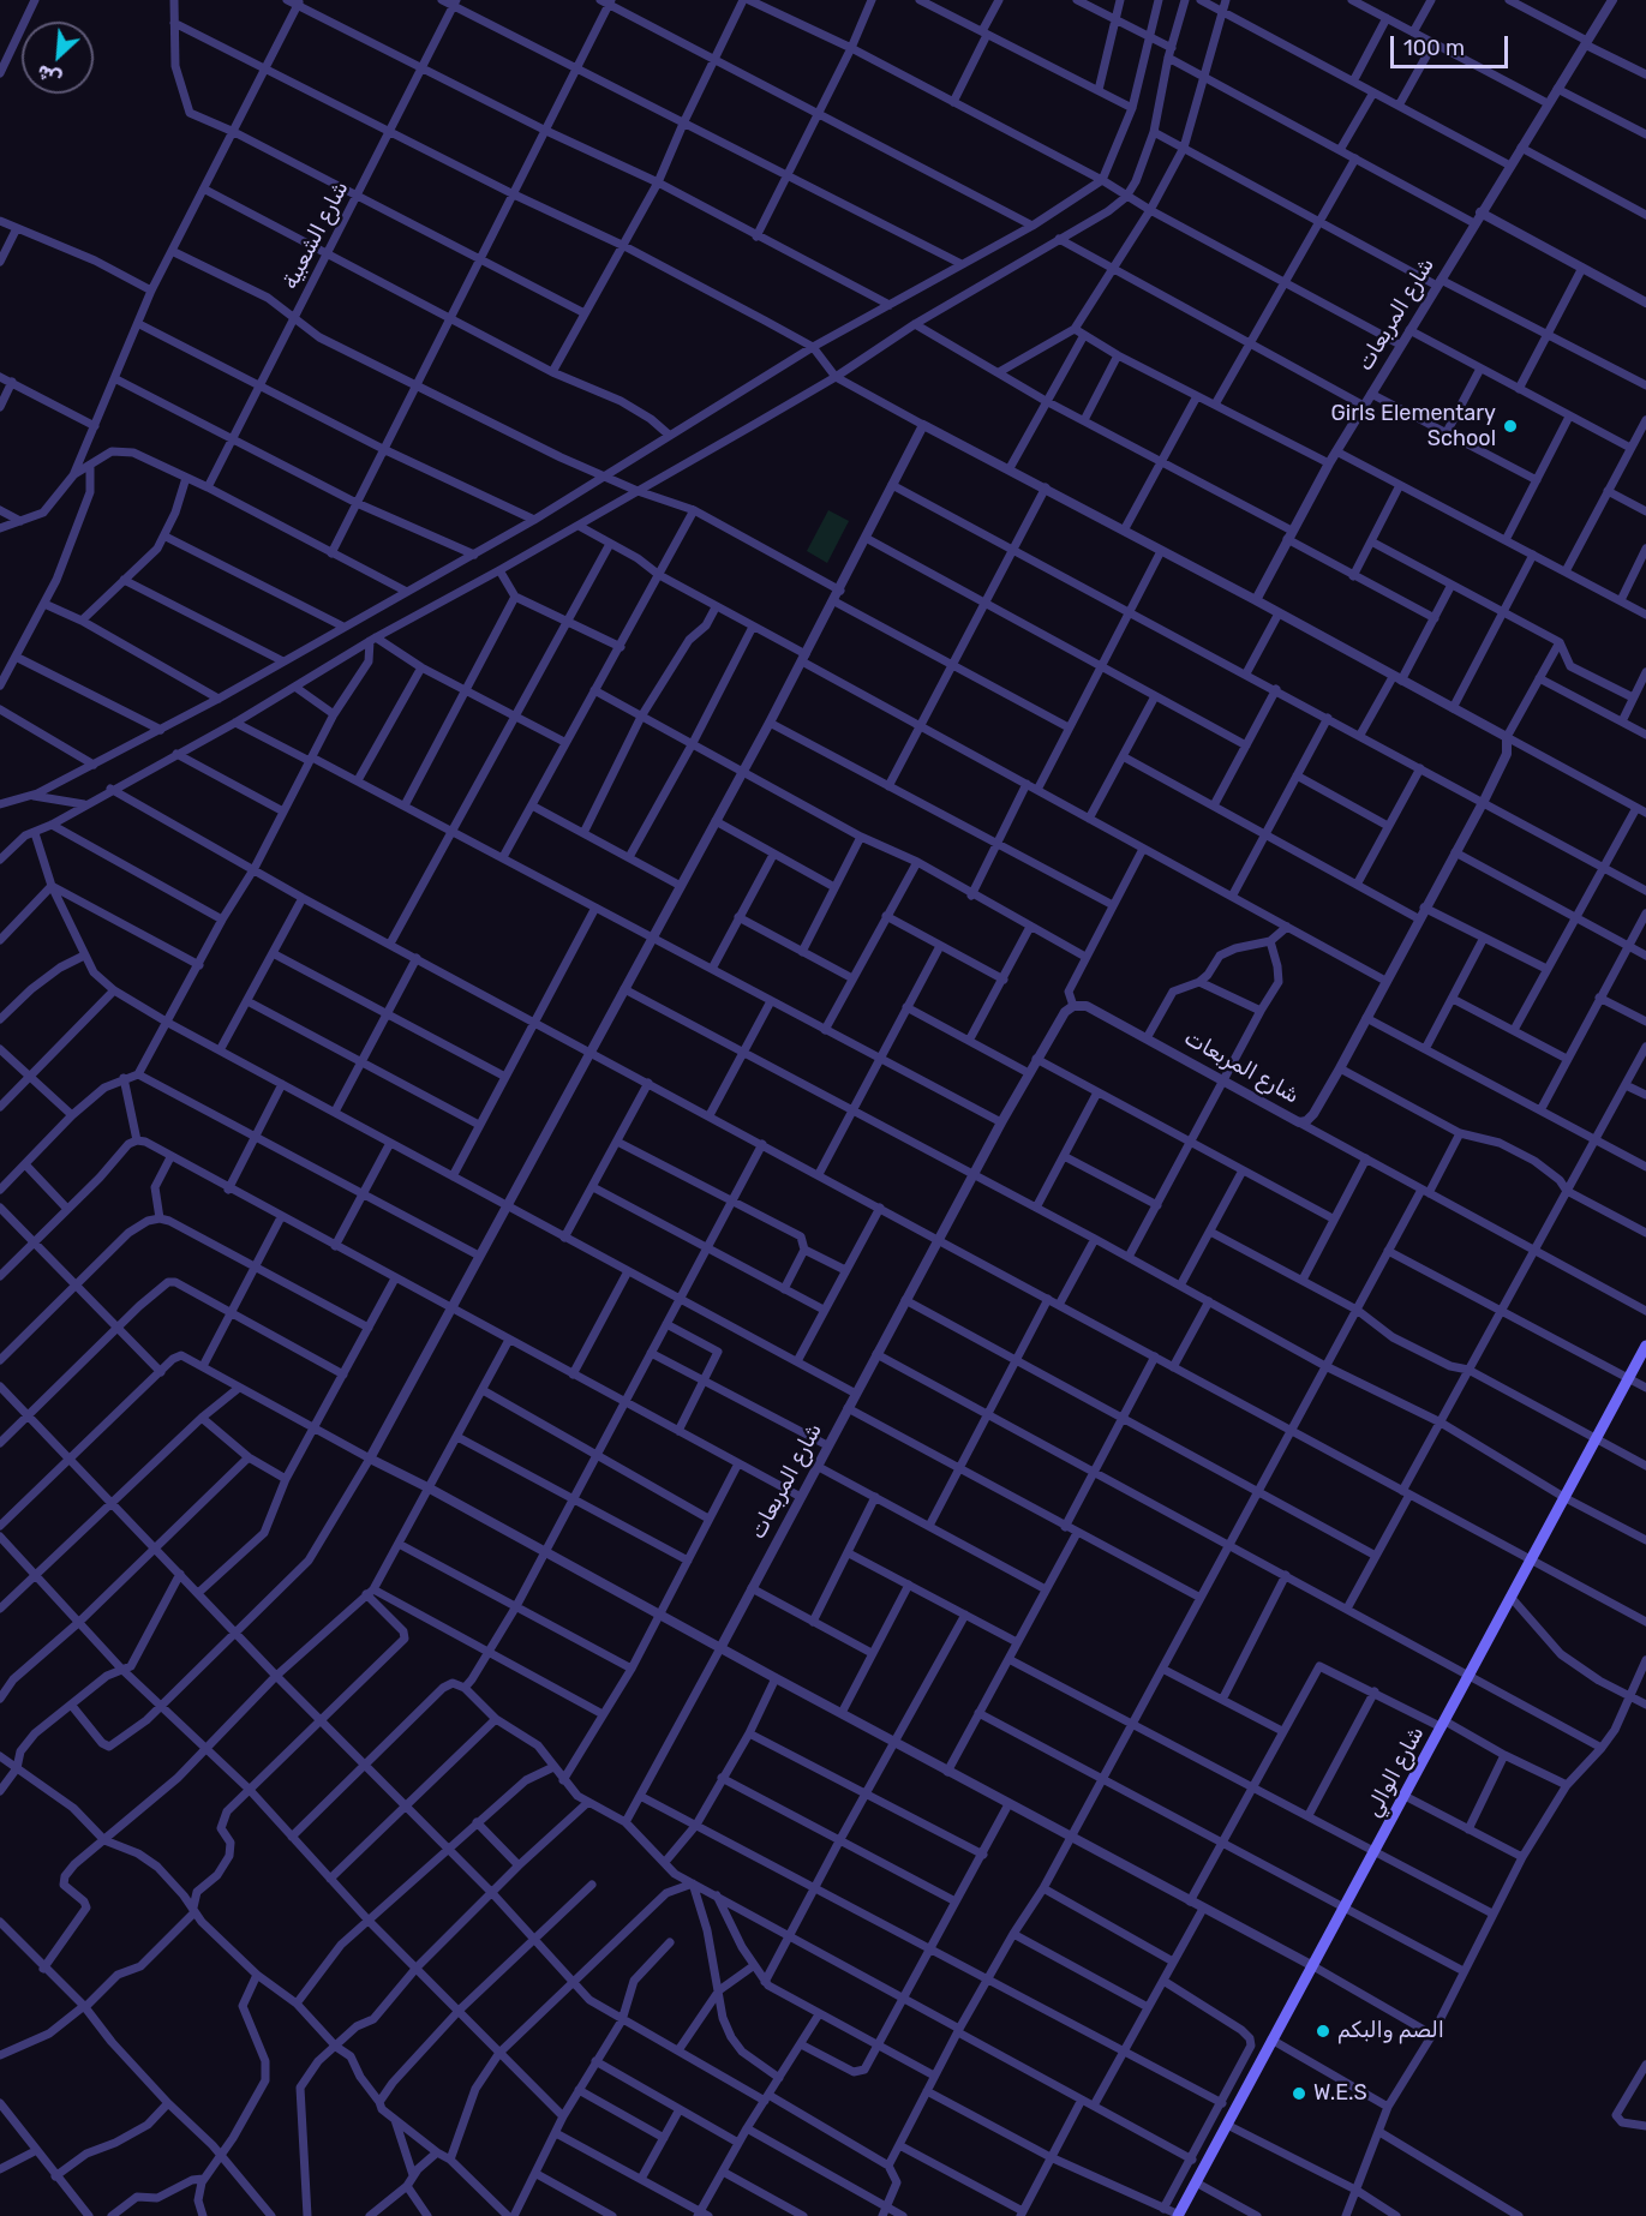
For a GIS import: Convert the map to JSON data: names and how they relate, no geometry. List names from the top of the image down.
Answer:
{
  "streets": {
    "main road": ["شارع الوالي"],
    "street": ["شارع الشعبية", "شارع المربعات"]
  },
  "places": ["Girls Elementary School", "الصم والبكم", "W.E.S"],
  "scale_bar": "100 m",
  "north": "bottom left"
}
